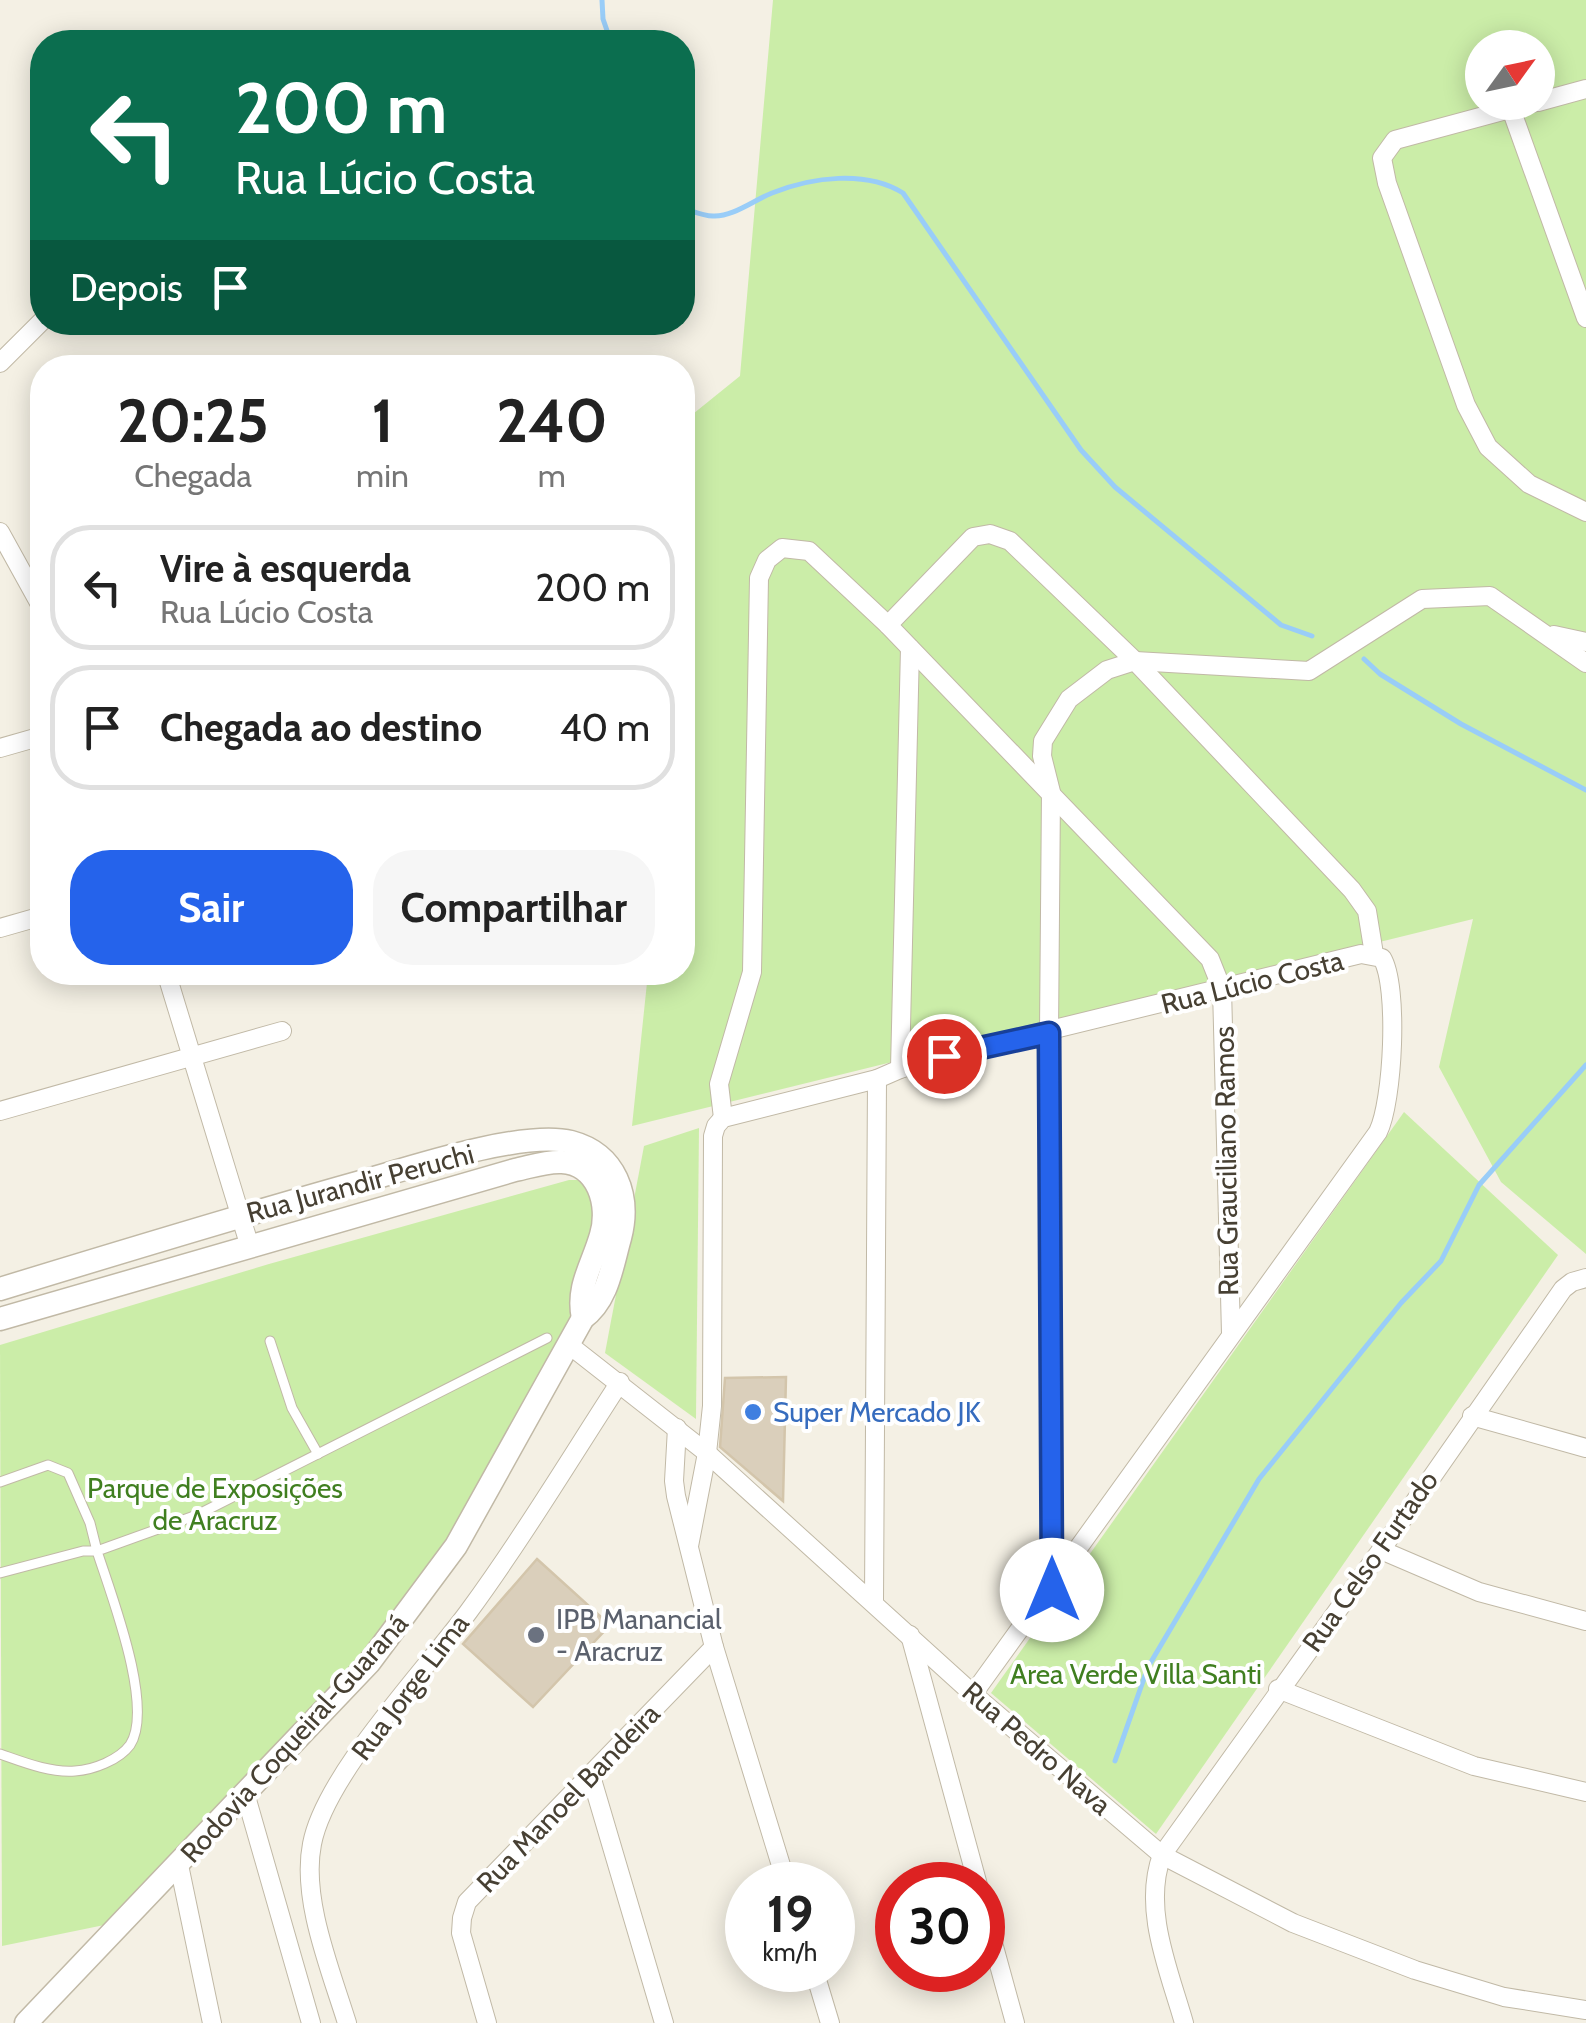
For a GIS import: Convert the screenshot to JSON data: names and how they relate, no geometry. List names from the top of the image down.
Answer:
{
  "streets": {
    "street": [
      "Rua Lúcio Costa",
      "Rua Grauciliano Ramos",
      "Rua Jurandir Peruchi",
      "Rua Celso Furtado",
      "Rua Jorge Lima",
      "Rodovia Coqueiral-Guaraná",
      "Rua Pedro Nava",
      "Rua Manoel Bandeira"
    ]
  },
  "crossings": [
    ["Rua Lúcio Costa", "Rua Grauciliano Ramos"],
    ["Rua Lúcio Costa", "Rua Pedro Nava"],
    ["Rua Jurandir Peruchi", "Rodovia Coqueiral-Guaraná"],
    ["Rua Celso Furtado", "Rua Pedro Nava"],
    ["Rua Jorge Lima", "Rua Pedro Nava"],
    ["Rodovia Coqueiral-Guaraná", "Rua Pedro Nava"]
  ],
  "parks": ["Parque de Exposições de Aracruz", "Area Verde Villa Santi"],
  "places": ["Super Mercado JK", "IPB Manancial - Aracruz"],
  "north": "top right",
  "page": {
    "turn": ["200 m", "Rua Lúcio Costa"],
    "then": "Depois",
    "eta": [
      "20:25",
      "Chegada",
      "1",
      "min",
      "240",
      "m"
    ],
    "list": [
      {
        "name": "Vire à esquerda",
        "note": "Rua Lúcio Costa",
        "value": "200 m"
      },
      {
        "name": "Chegada ao destino",
        "value": "40 m"
      }
    ],
    "buttons": ["Sair", "Compartilhar"],
    "speed": "19 km/h",
    "limit": "30"
  }
}
